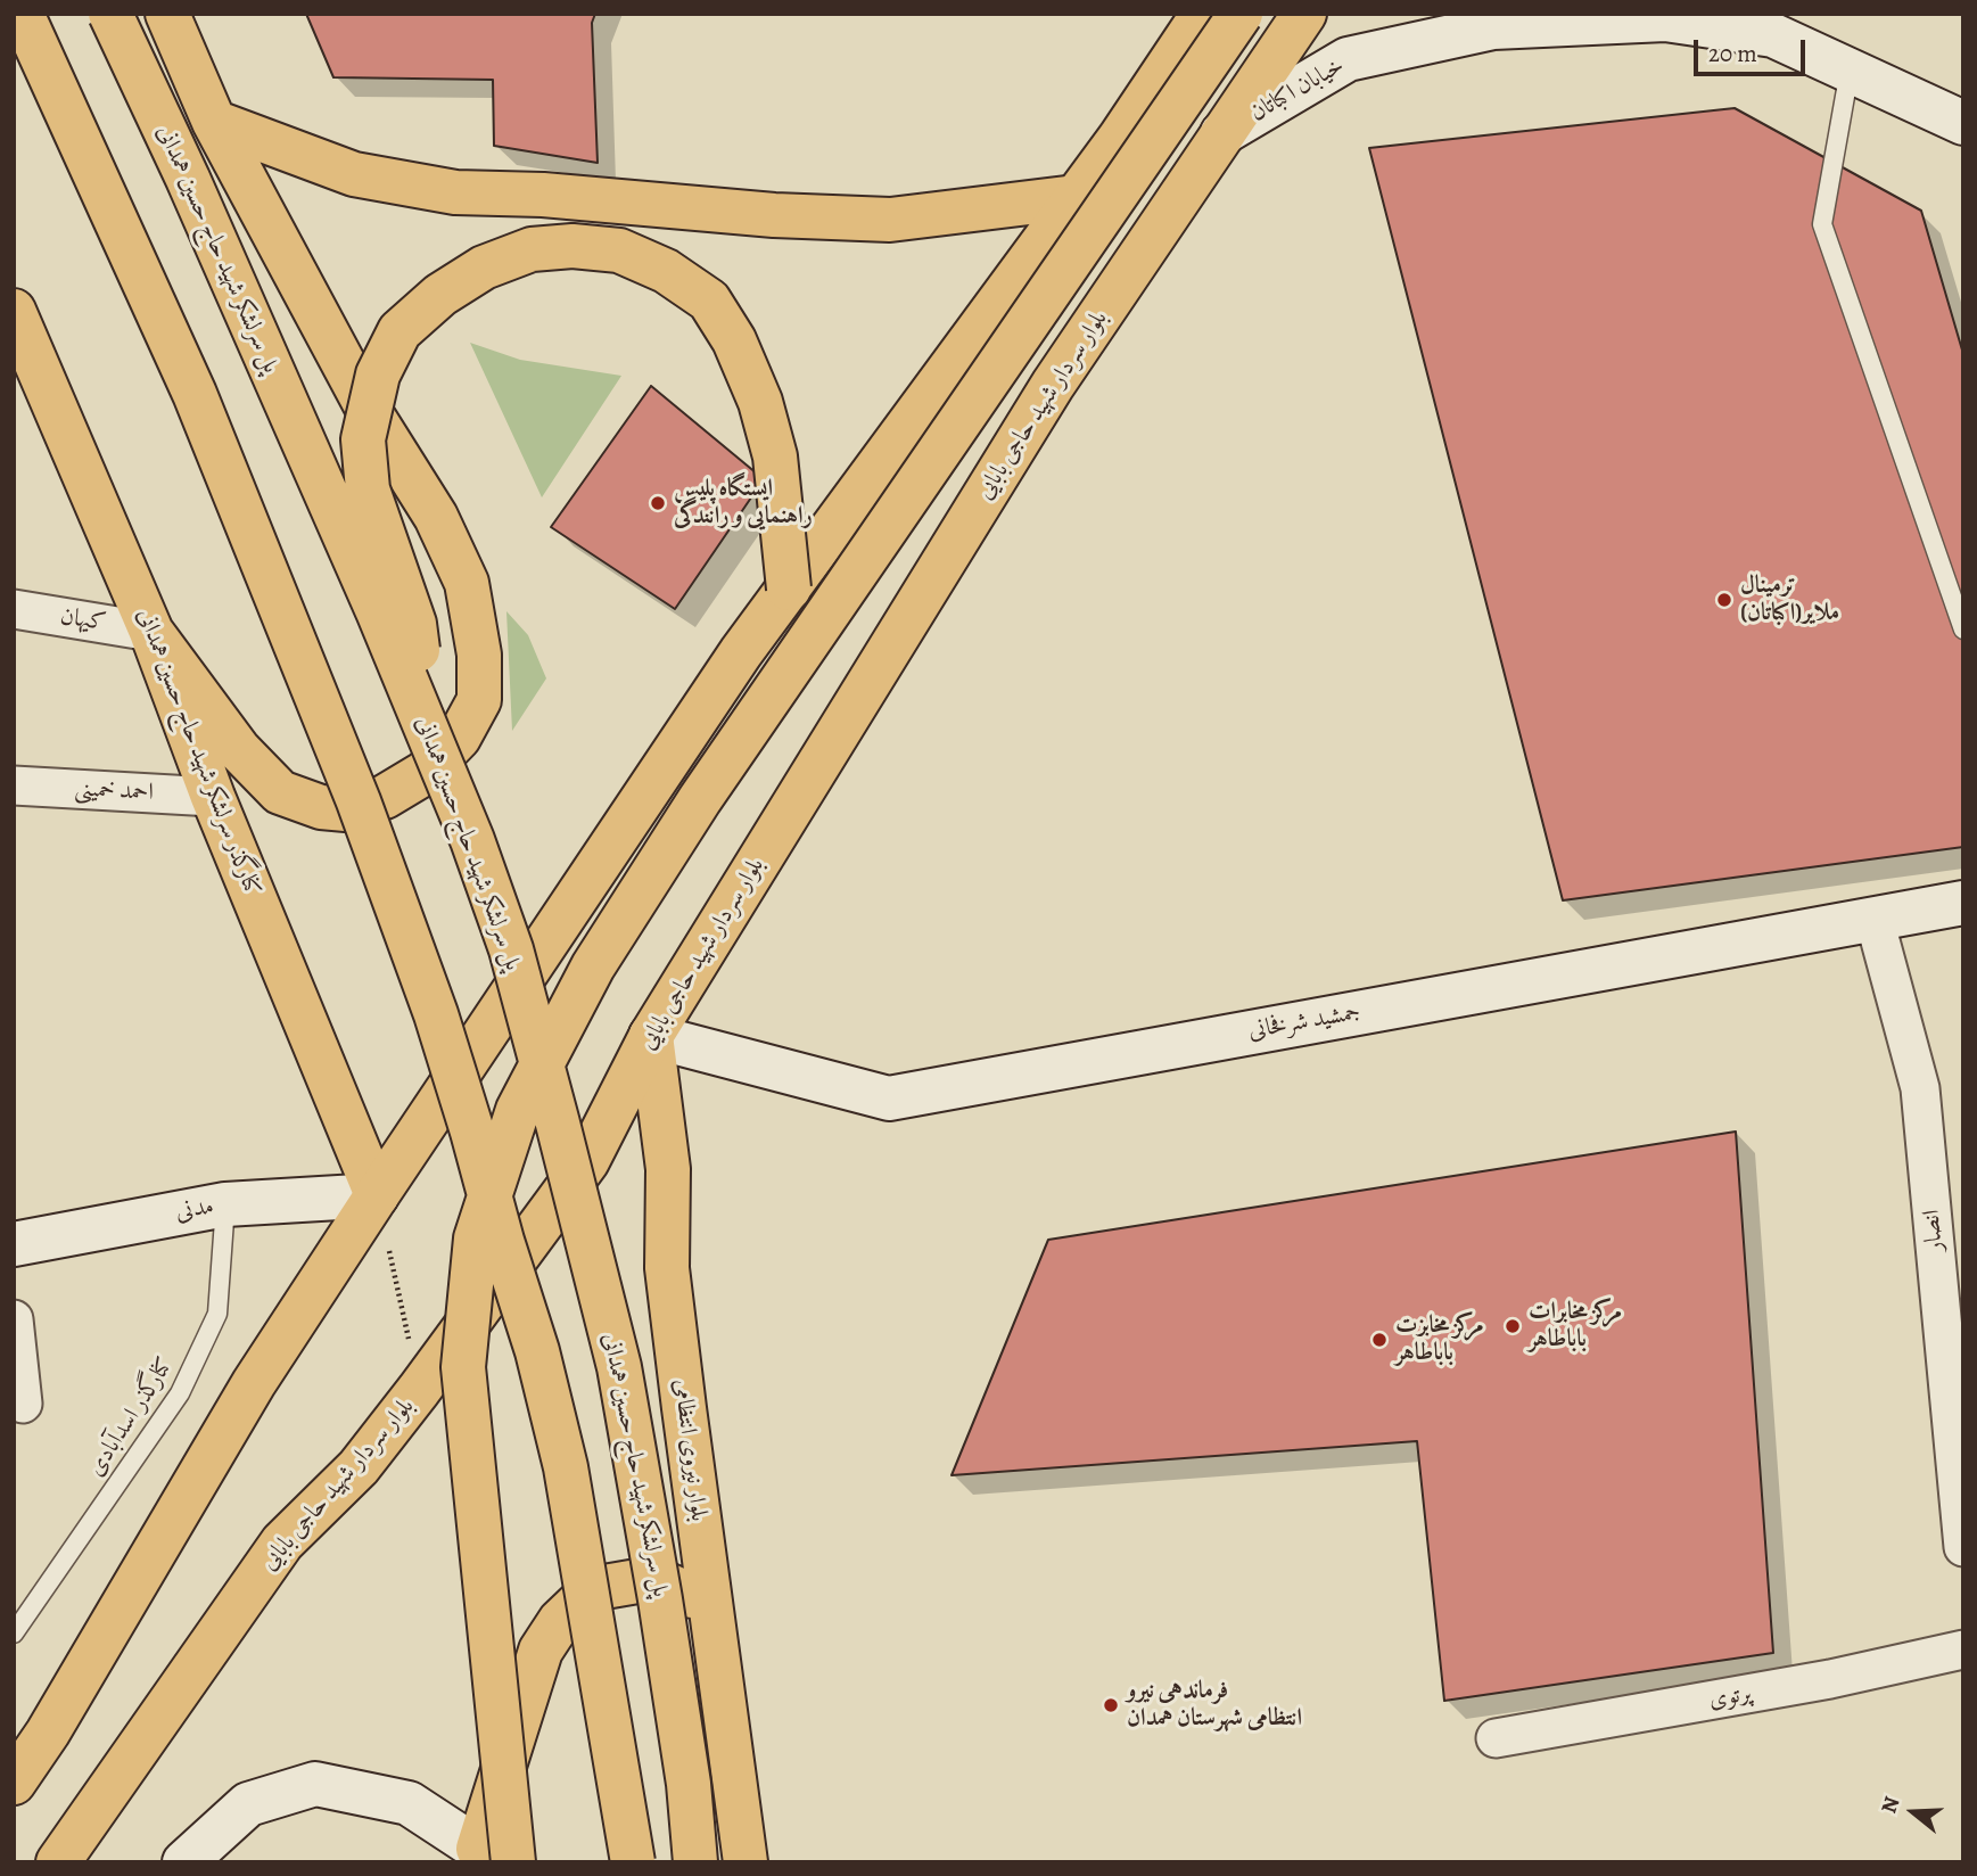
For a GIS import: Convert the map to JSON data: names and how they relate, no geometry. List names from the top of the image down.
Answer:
{
  "streets": {
    "main road": [
      "خیابان اکباتان",
      "پل سرلشکر شهید حاج حسین همدانی",
      "بلوار سردار شهید حاجی بابایی",
      "کنارگذر سرلشکر شهید حاج حسین همدانی",
      "جمشید شرفخانی",
      "مدنی",
      "بلوار نیروی انتظامی"
    ],
    "street": [
      "کیهان",
      "احمد خمینی",
      "انصار",
      "پرتوی"
    ],
    "lane": ["کنارگذر اسدآبادی"]
  },
  "crossings": [
    ["خیابان اکباتان", "بلوار سردار شهید حاجی بابایی"],
    ["بلوار سردار شهید حاجی بابایی", "جمشید شرفخانی"],
    ["بلوار سردار شهید حاجی بابایی", "بلوار نیروی انتظامی"],
    ["کیهان", "کنارگذر سرلشکر شهید حاج حسین همدانی"],
    ["کنارگذر سرلشکر شهید حاج حسین همدانی", "احمد خمینی"],
    ["کنارگذر سرلشکر شهید حاج حسین همدانی", "مدنی"],
    ["جمشید شرفخانی", "انصار"],
    ["جمشید شرفخانی", "بلوار نیروی انتظامی"],
    ["مدنی", "کنارگذر اسدآبادی"]
  ],
  "places": [
    "ایستگاه پلیس راهنمایی و رانندگی",
    "ترمینال ملایر(اکباتان)",
    "مرکز مخابرات باباطاهر",
    "مرکز مخابزت باباطاهر",
    "فرماندهی نیرو انتظامی شهرستان همدان"
  ],
  "scale_bar": "20 m",
  "north": "left"
}
